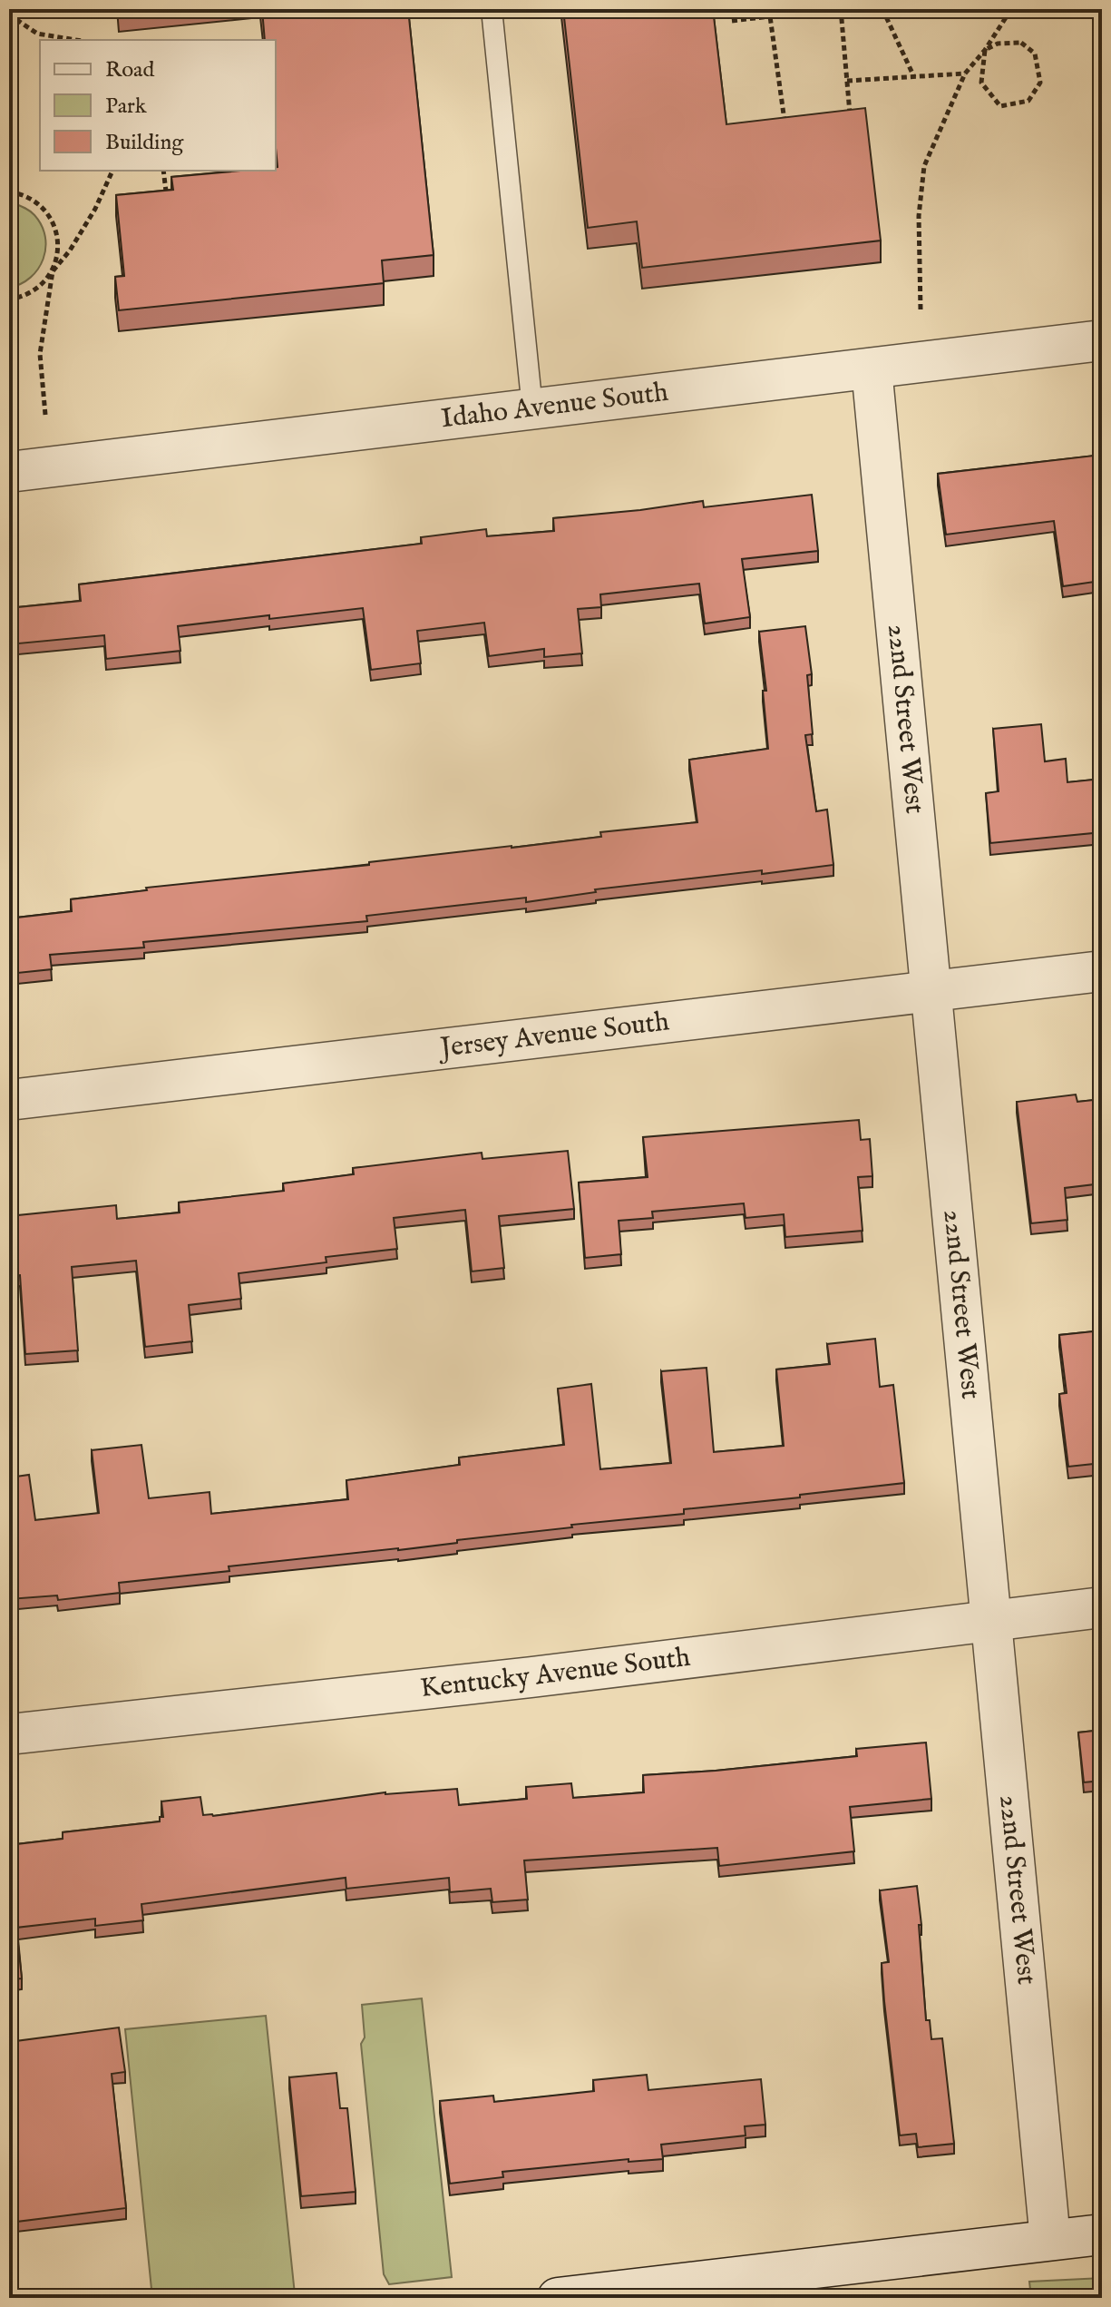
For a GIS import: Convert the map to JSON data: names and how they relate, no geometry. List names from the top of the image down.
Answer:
{
  "streets": {
    "street": [
      "Idaho Avenue South",
      "22nd Street West",
      "Jersey Avenue South",
      "Kentucky Avenue South"
    ]
  },
  "crossings": [
    ["Idaho Avenue South", "22nd Street West"],
    ["22nd Street West", "Jersey Avenue South"],
    ["22nd Street West", "Kentucky Avenue South"]
  ],
  "legend": ["Road", "Park", "Building"]
}
